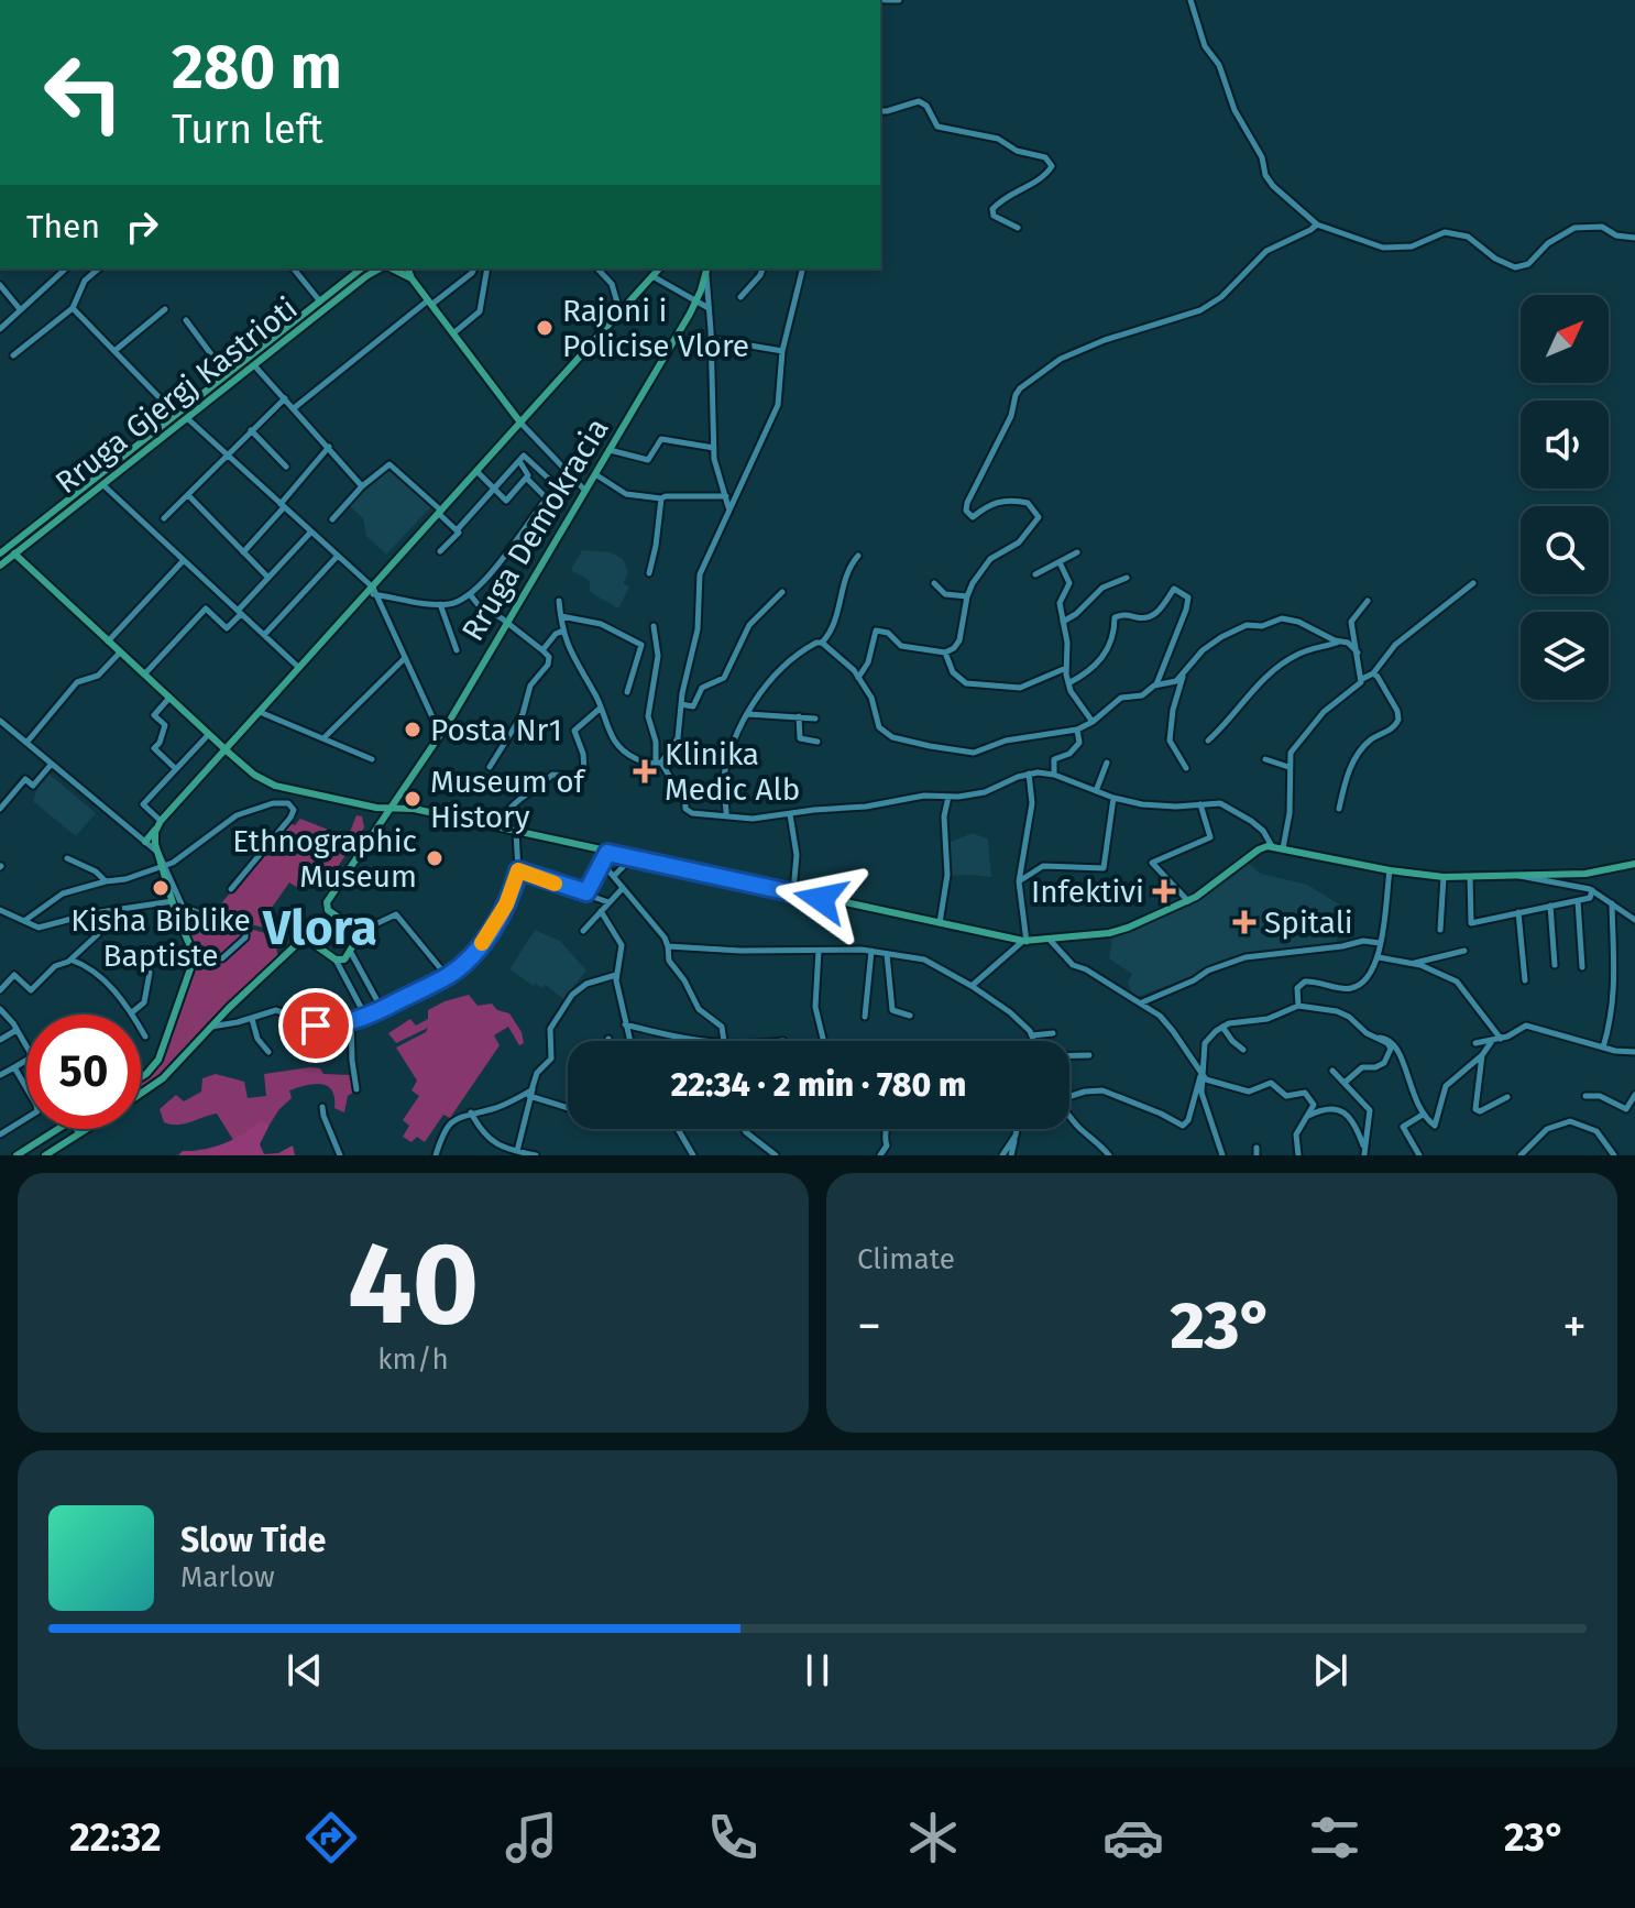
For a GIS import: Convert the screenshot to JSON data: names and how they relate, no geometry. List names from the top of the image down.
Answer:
{
  "streets": {
    "main road": ["Rruga Gjergj Kastrioti", "Rruga Demokracia"]
  },
  "districts": ["Vlora"],
  "places": {
    "other": [
      "Rajoni i Policise Vlore",
      "Posta Nr1",
      "Museum of History",
      "Ethnographic Museum",
      "Kisha Biblike Baptiste"
    ],
    "health": ["Klinika Medic Alb", "Infektivi", "Spitali"]
  },
  "north": "top right",
  "page": {
    "turn": ["280 m", "Turn left"],
    "then": "Then",
    "limit": "50",
    "trip": "22:34 · 2 min · 780 m",
    "tile": [
      ["40", "km/h"],
      "Climate"
    ],
    "heat": ["−", "23°", "+"],
    "song": ["Slow Tide", "Marlow"],
    "tabs": ["22:32", "23°"]
  }
}
